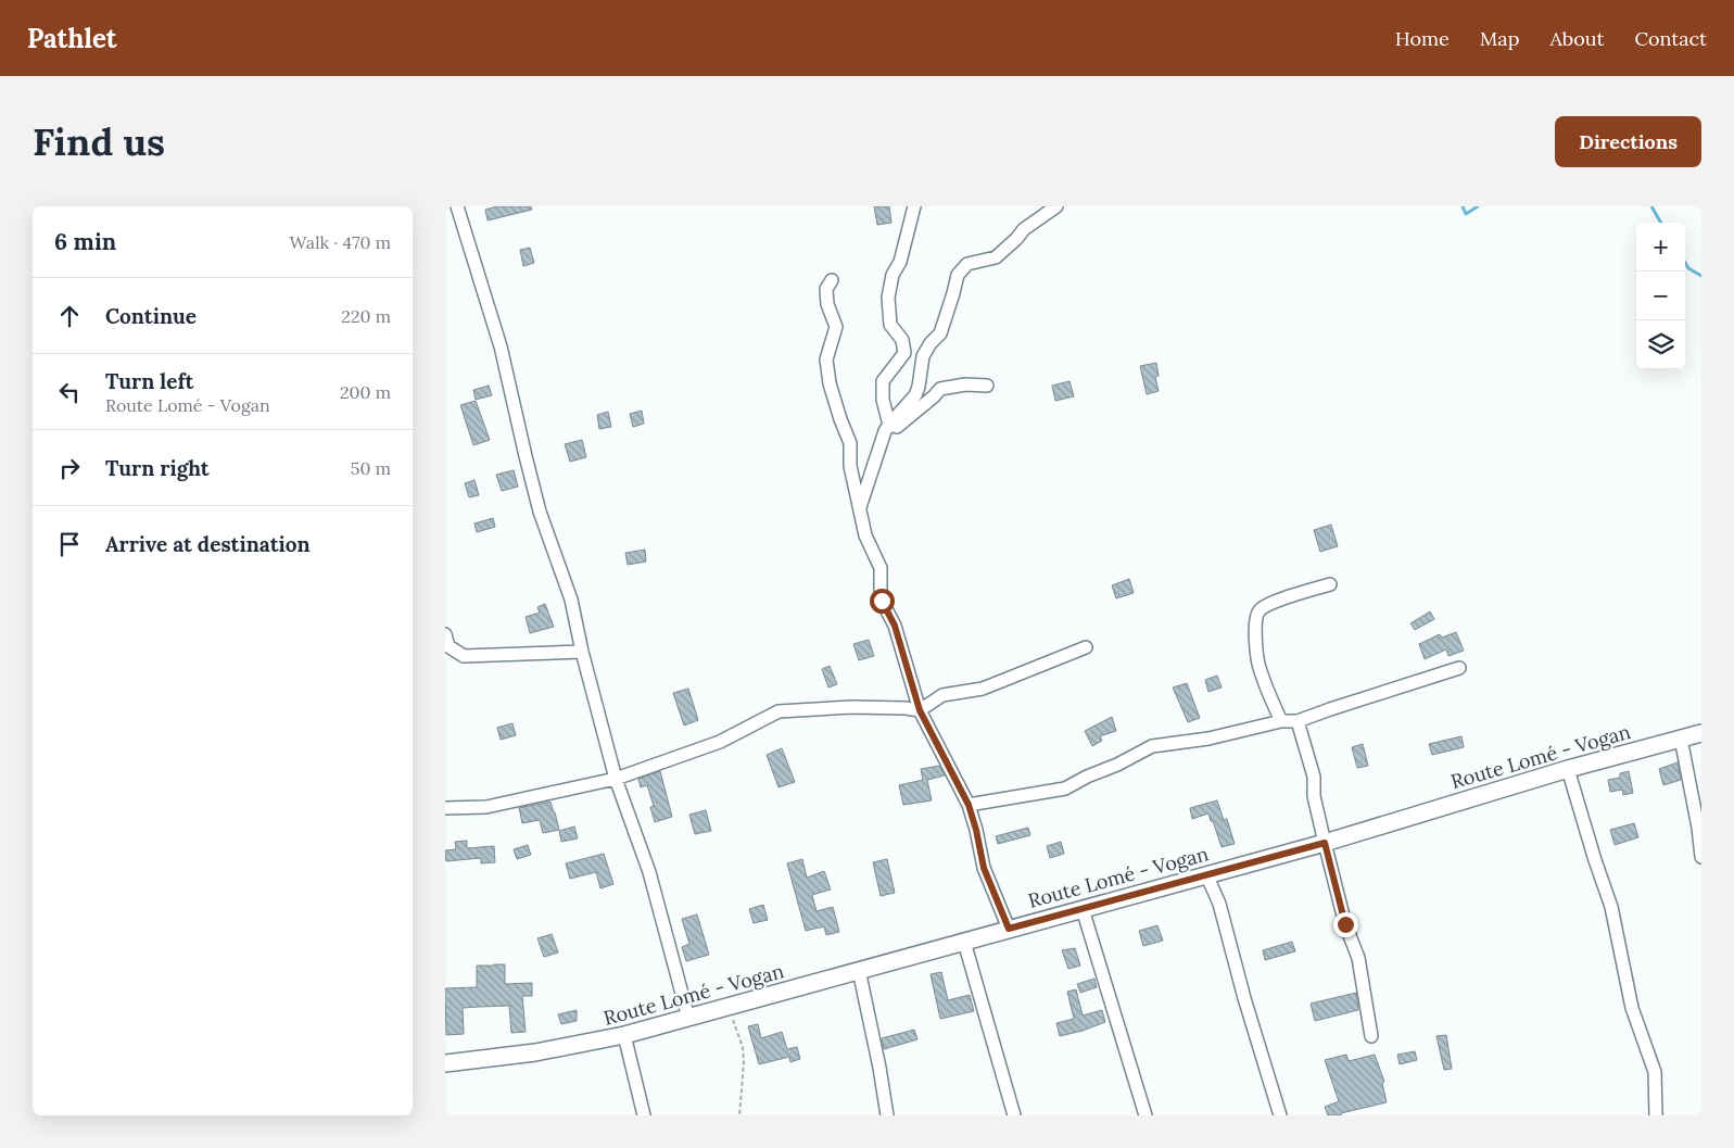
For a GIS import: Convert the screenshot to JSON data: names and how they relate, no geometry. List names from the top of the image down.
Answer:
{
  "streets": {
    "main road": ["Route Lomé - Vogan"]
  },
  "page": {
    "header": "Pathlet",
    "nav": [
      "Home",
      "Map",
      "About",
      "Contact"
    ],
    "buttons": "Directions",
    "title": "Find us",
    "heading": ["6 min", "Walk · 470 m"],
    "map_buttons": ["+", "−"],
    "list": [
      ["Continue", "220 m"],
      ["Turn left", "Route Lomé - Vogan", "200 m"],
      ["Turn right", "50 m"],
      "Arrive at destination"
    ]
  }
}
